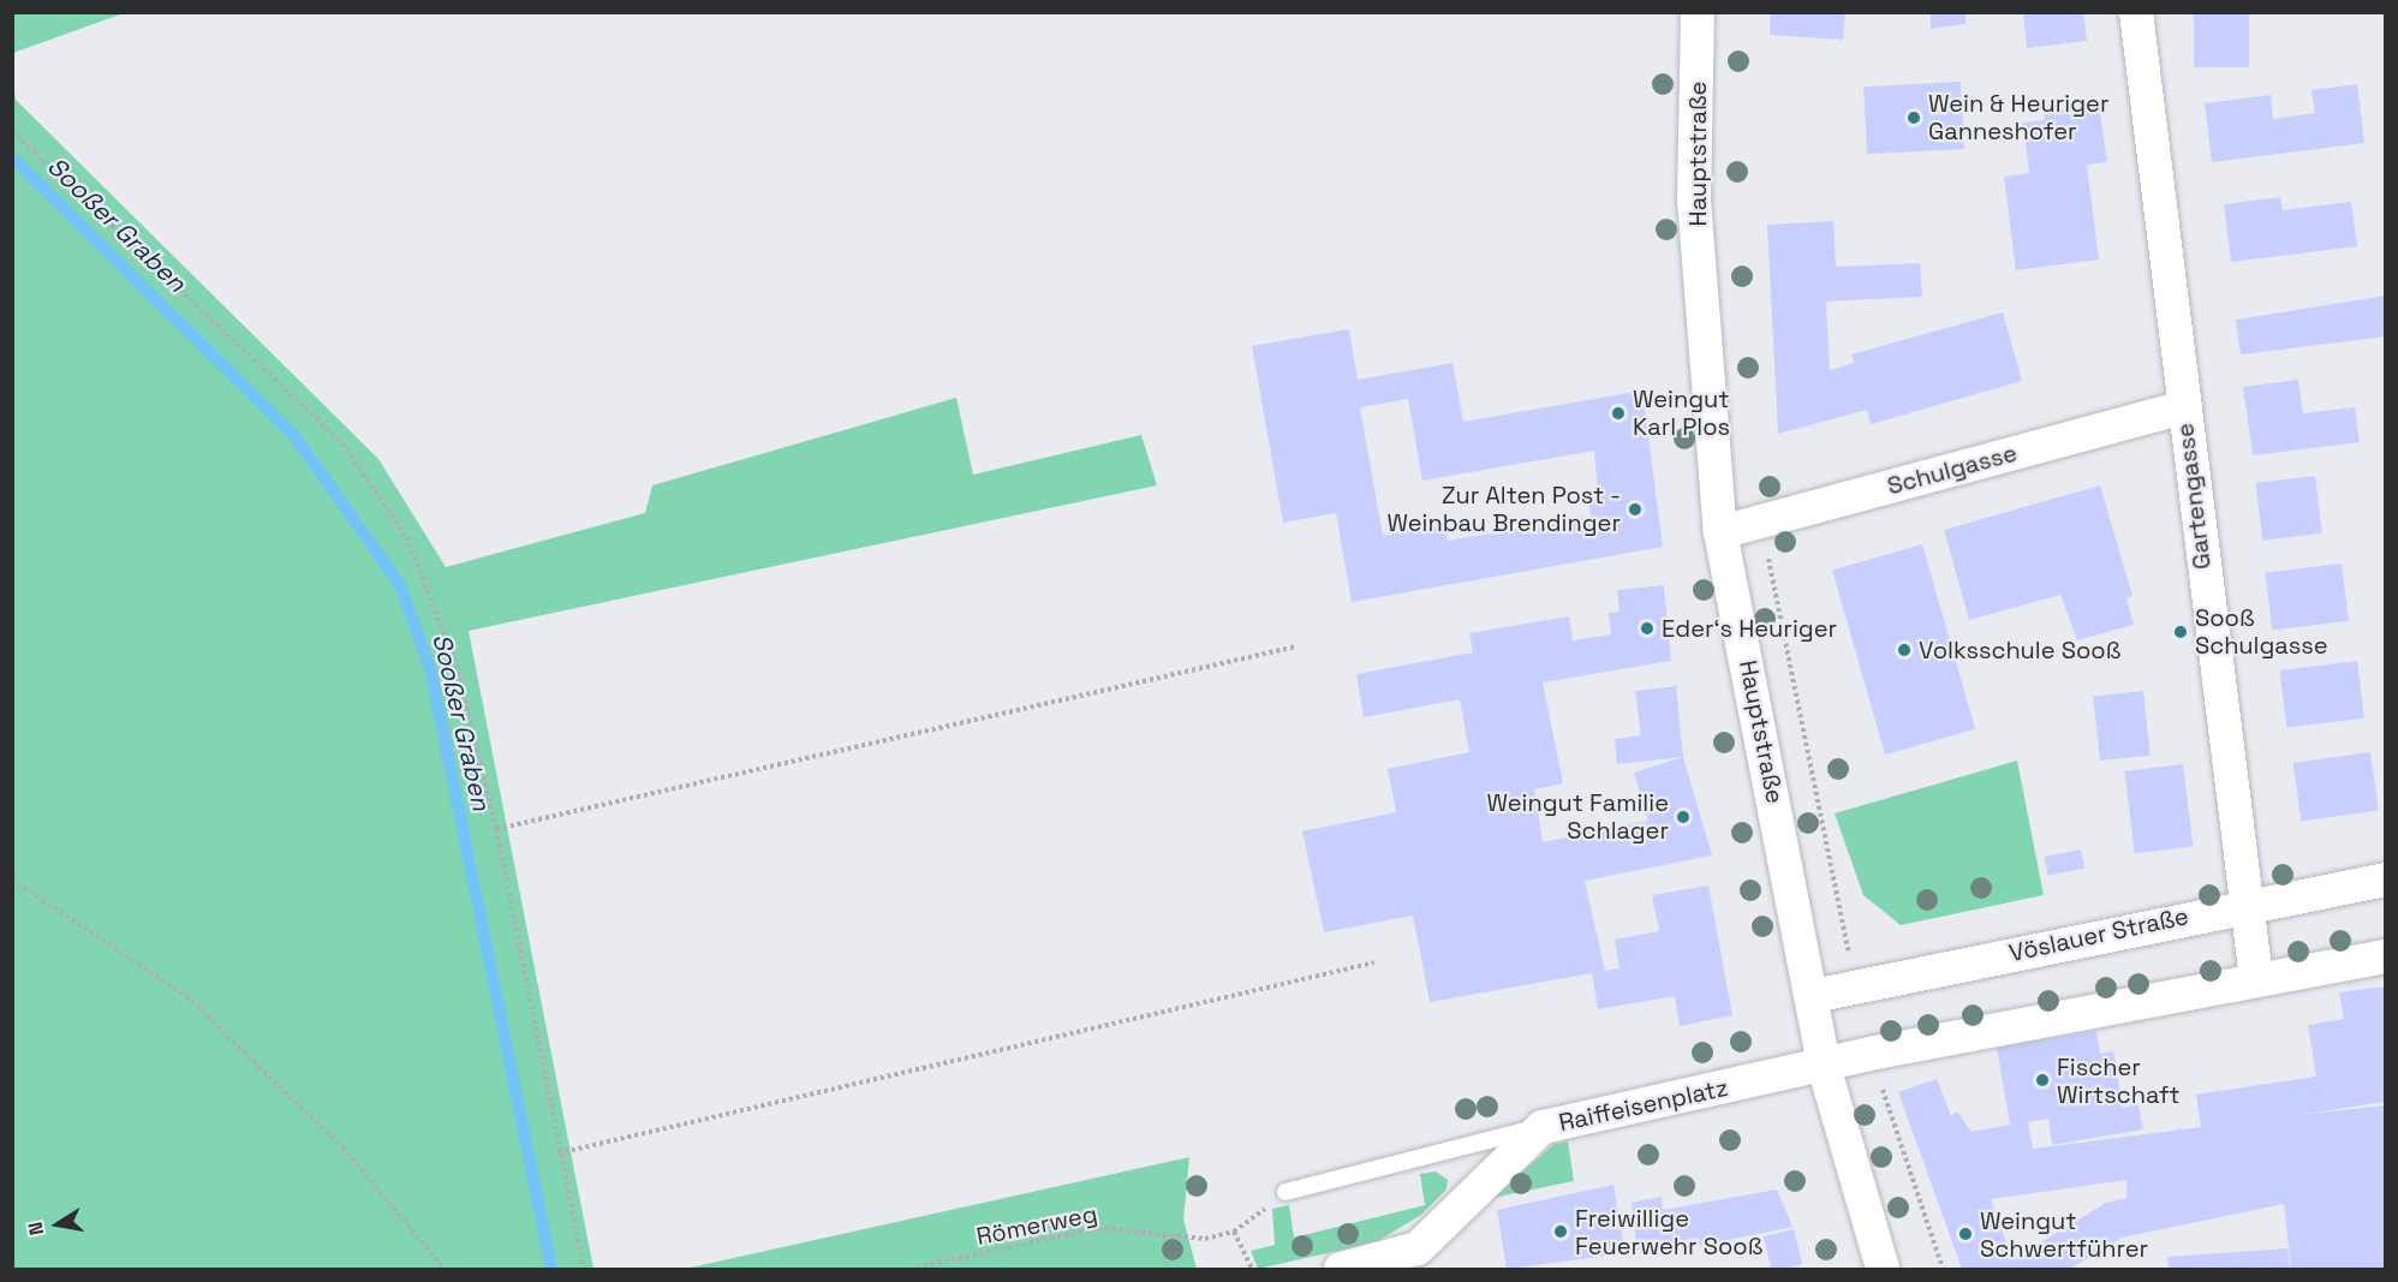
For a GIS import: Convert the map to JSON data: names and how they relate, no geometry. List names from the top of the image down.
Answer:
{
  "streets": {
    "street": [
      "Hauptstraße",
      "Schulgasse",
      "Gartengasse",
      "Vöslauer Straße",
      "Raiffeisenplatz"
    ],
    "path": ["Römerweg"]
  },
  "crossings": [
    ["Hauptstraße", "Schulgasse"],
    ["Hauptstraße", "Vöslauer Straße"],
    ["Hauptstraße", "Raiffeisenplatz"],
    ["Schulgasse", "Gartengasse"],
    ["Gartengasse", "Vöslauer Straße"]
  ],
  "water": ["Sooßer Graben"],
  "places": [
    "Wein & Heuriger Ganneshofer",
    "Weingut Karl Plos",
    "Zur Alten Post - Weinbau Brendinger",
    "Eder‘s Heuriger",
    "Sooß Schulgasse",
    "Volksschule Sooß",
    "Weingut Familie Schlager",
    "Fischer Wirtschaft",
    "Freiwillige Feuerwehr Sooß",
    "Weingut Schwertführer"
  ],
  "north": "left"
}
